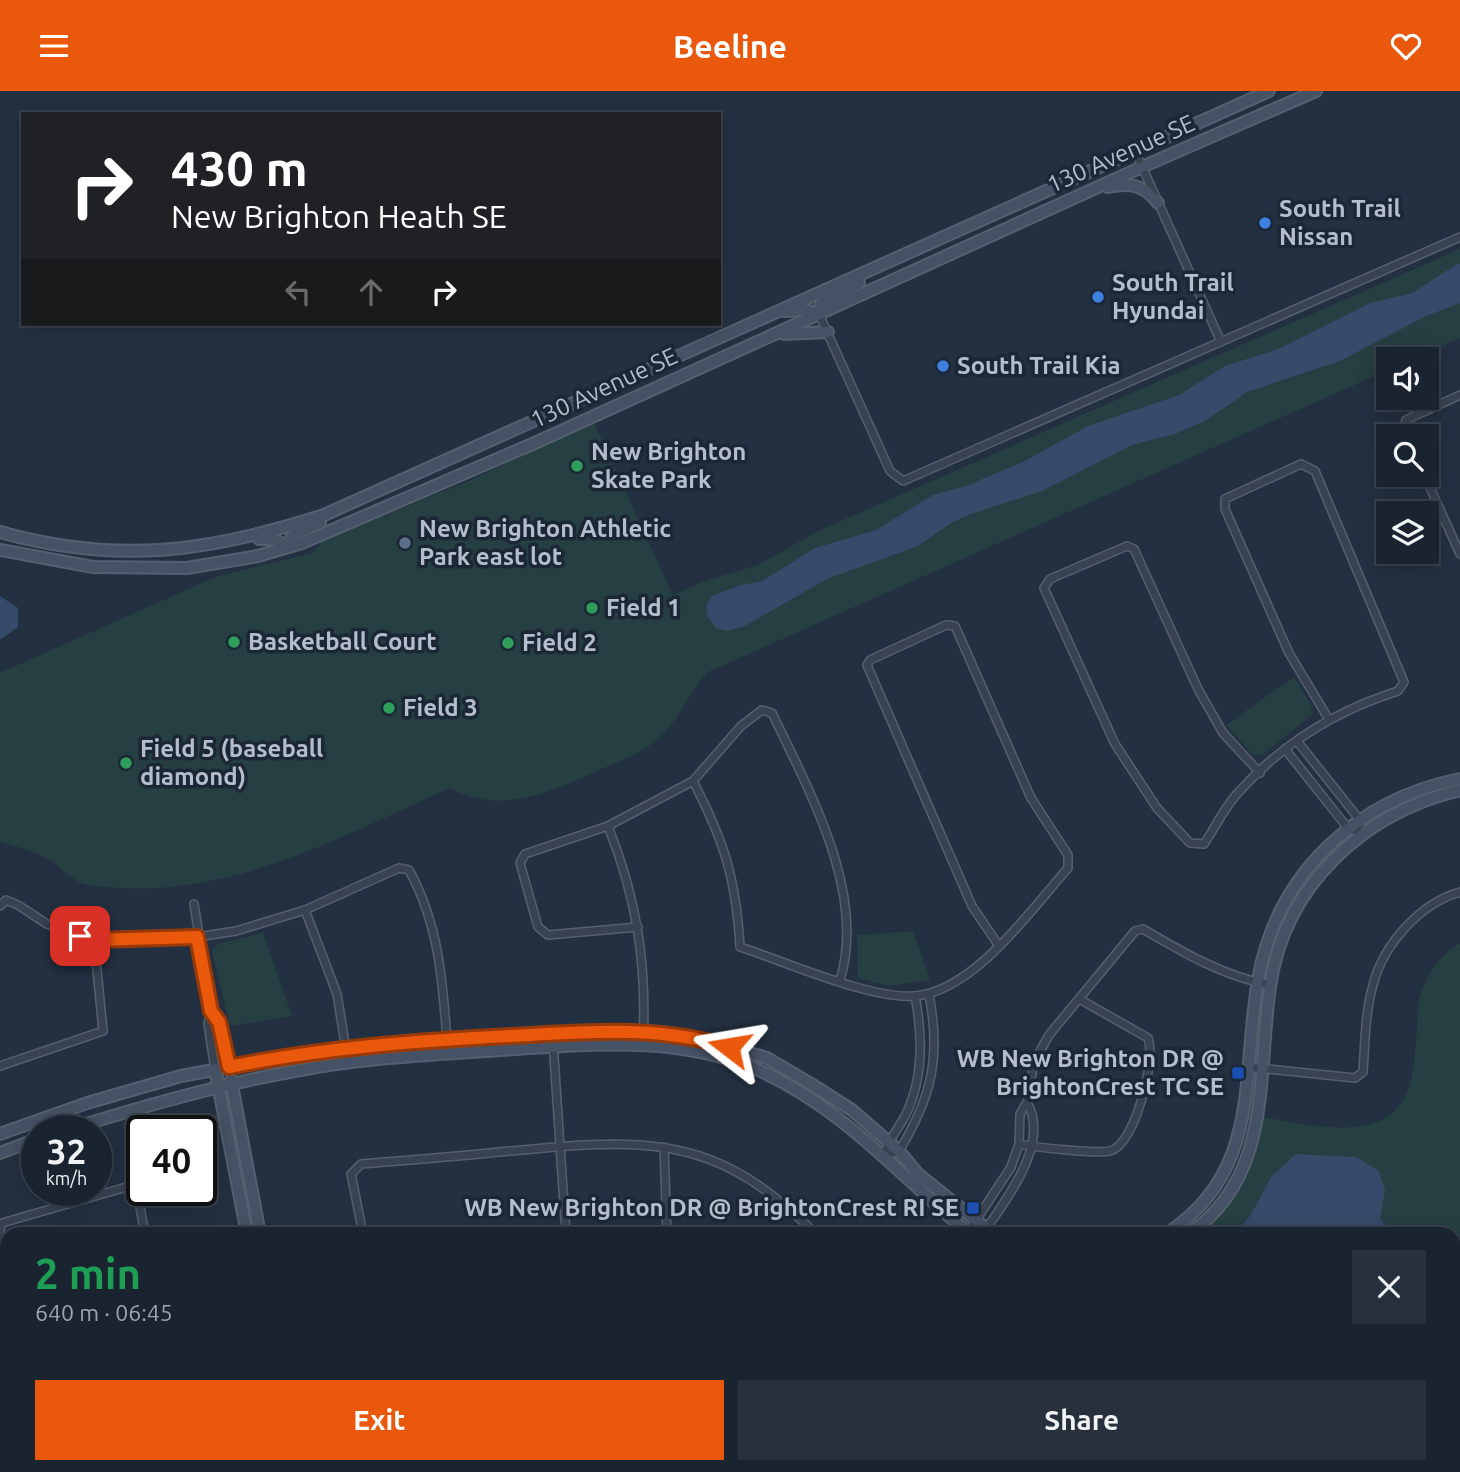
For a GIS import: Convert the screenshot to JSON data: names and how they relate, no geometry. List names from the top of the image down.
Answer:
{
  "streets": {
    "street": ["130 Avenue SE"]
  },
  "places": {
    "other": [
      "South Trail Nissan",
      "South Trail Hyundai",
      "South Trail Kia",
      "New Brighton Skate Park",
      "New Brighton Athletic Park east lot",
      "Field 1",
      "Basketball Court",
      "Field 2",
      "Field 3",
      "Field 5 (baseball diamond)"
    ],
    "transit": ["WB New Brighton DR @ BrightonCrest TC SE", "WB New Brighton DR @ BrightonCrest RI SE"]
  },
  "page": {
    "header": "Beeline",
    "turn": ["430 m", "New Brighton Heath SE"],
    "speed": "32 km/h",
    "limit": "40",
    "heading": ["2 min", "640 m · 06:45"],
    "buttons": ["Exit", "Share"]
  }
}
